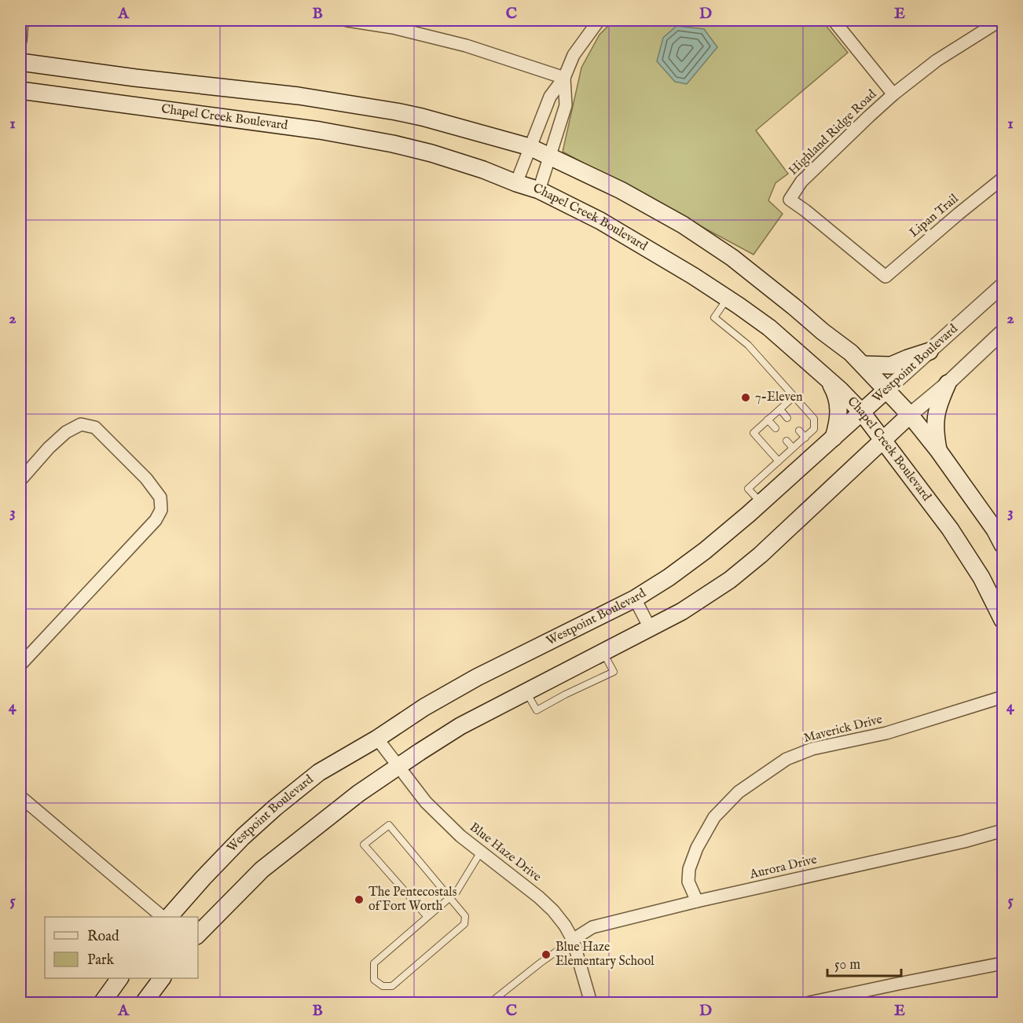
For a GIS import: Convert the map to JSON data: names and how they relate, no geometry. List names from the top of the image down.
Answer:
{
  "streets": {
    "main road": ["Chapel Creek Boulevard", "Westpoint Boulevard"],
    "street": [
      "Highland Ridge Road",
      "Lipan Trail",
      "Maverick Drive",
      "Blue Haze Drive",
      "Aurora Drive"
    ]
  },
  "crossings": [
    ["Chapel Creek Boulevard", "Westpoint Boulevard"],
    ["Highland Ridge Road", "Lipan Trail"],
    ["Westpoint Boulevard", "Blue Haze Drive"],
    ["Maverick Drive", "Aurora Drive"],
    ["Blue Haze Drive", "Aurora Drive"]
  ],
  "places": ["7-Eleven", "The Pentecostals of Fort Worth", "Blue Haze Elementary School"],
  "legend": ["Road", "Park"],
  "scale_bar": "50 m",
  "grid": {
    "columns": [
      "A",
      "B",
      "C",
      "D",
      "E"
    ],
    "rows": [
      "1",
      "2",
      "3",
      "4",
      "5"
    ]
  }
}
